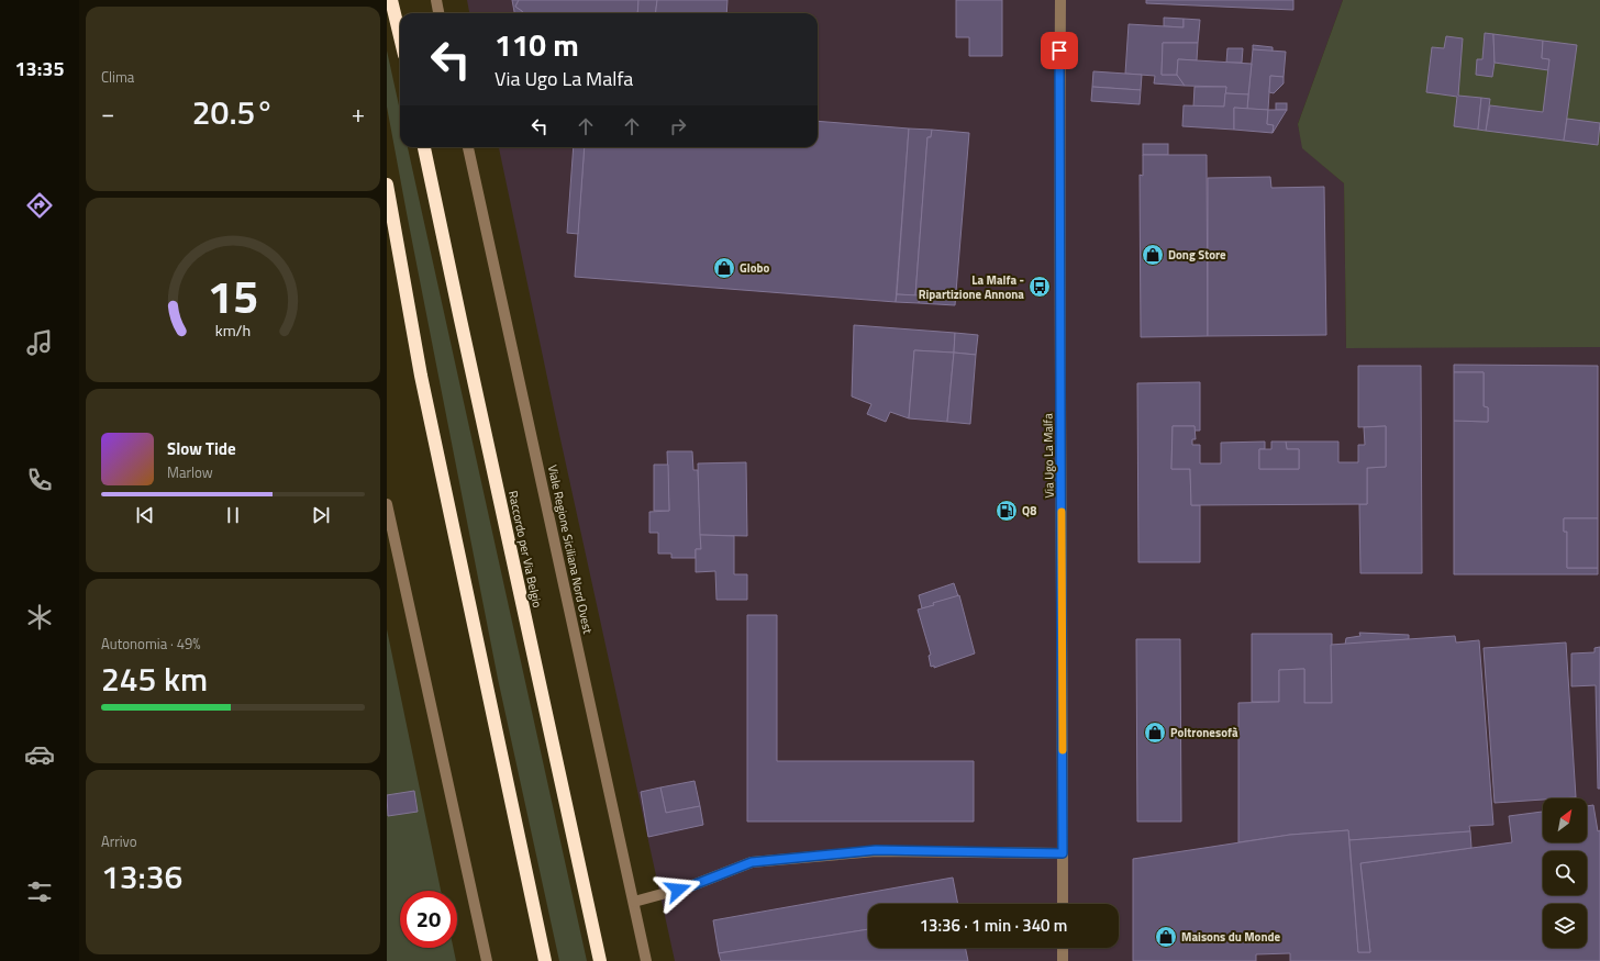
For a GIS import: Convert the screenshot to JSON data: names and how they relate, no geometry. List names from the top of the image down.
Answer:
{
  "streets": {
    "highway": ["Raccordo per Via Belgio"],
    "street": ["Via Ugo La Malfa", "Viale Regione Siciliana Nord Ovest"]
  },
  "places": {
    "shop": [
      "Dong Store",
      "Globo",
      "Poltronesofà",
      "Maisons du Monde"
    ],
    "bus stop": ["La Malfa - Ripartizione Annona"],
    "fuel station": ["Q8"]
  },
  "north": "top right",
  "page": {
    "tabs": "13:35",
    "tile": [
      "Clima",
      ["Autonomia · 49%", "245 km"],
      ["Arrivo", "13:36"]
    ],
    "turn": ["110 m", "Via Ugo La Malfa"],
    "heat": ["−", "20.5°", "+"],
    "song": ["Slow Tide", "Marlow"],
    "limit": "20",
    "trip": "13:36 · 1 min · 340 m",
    "gauge": ["15", "km/h"]
  }
}
